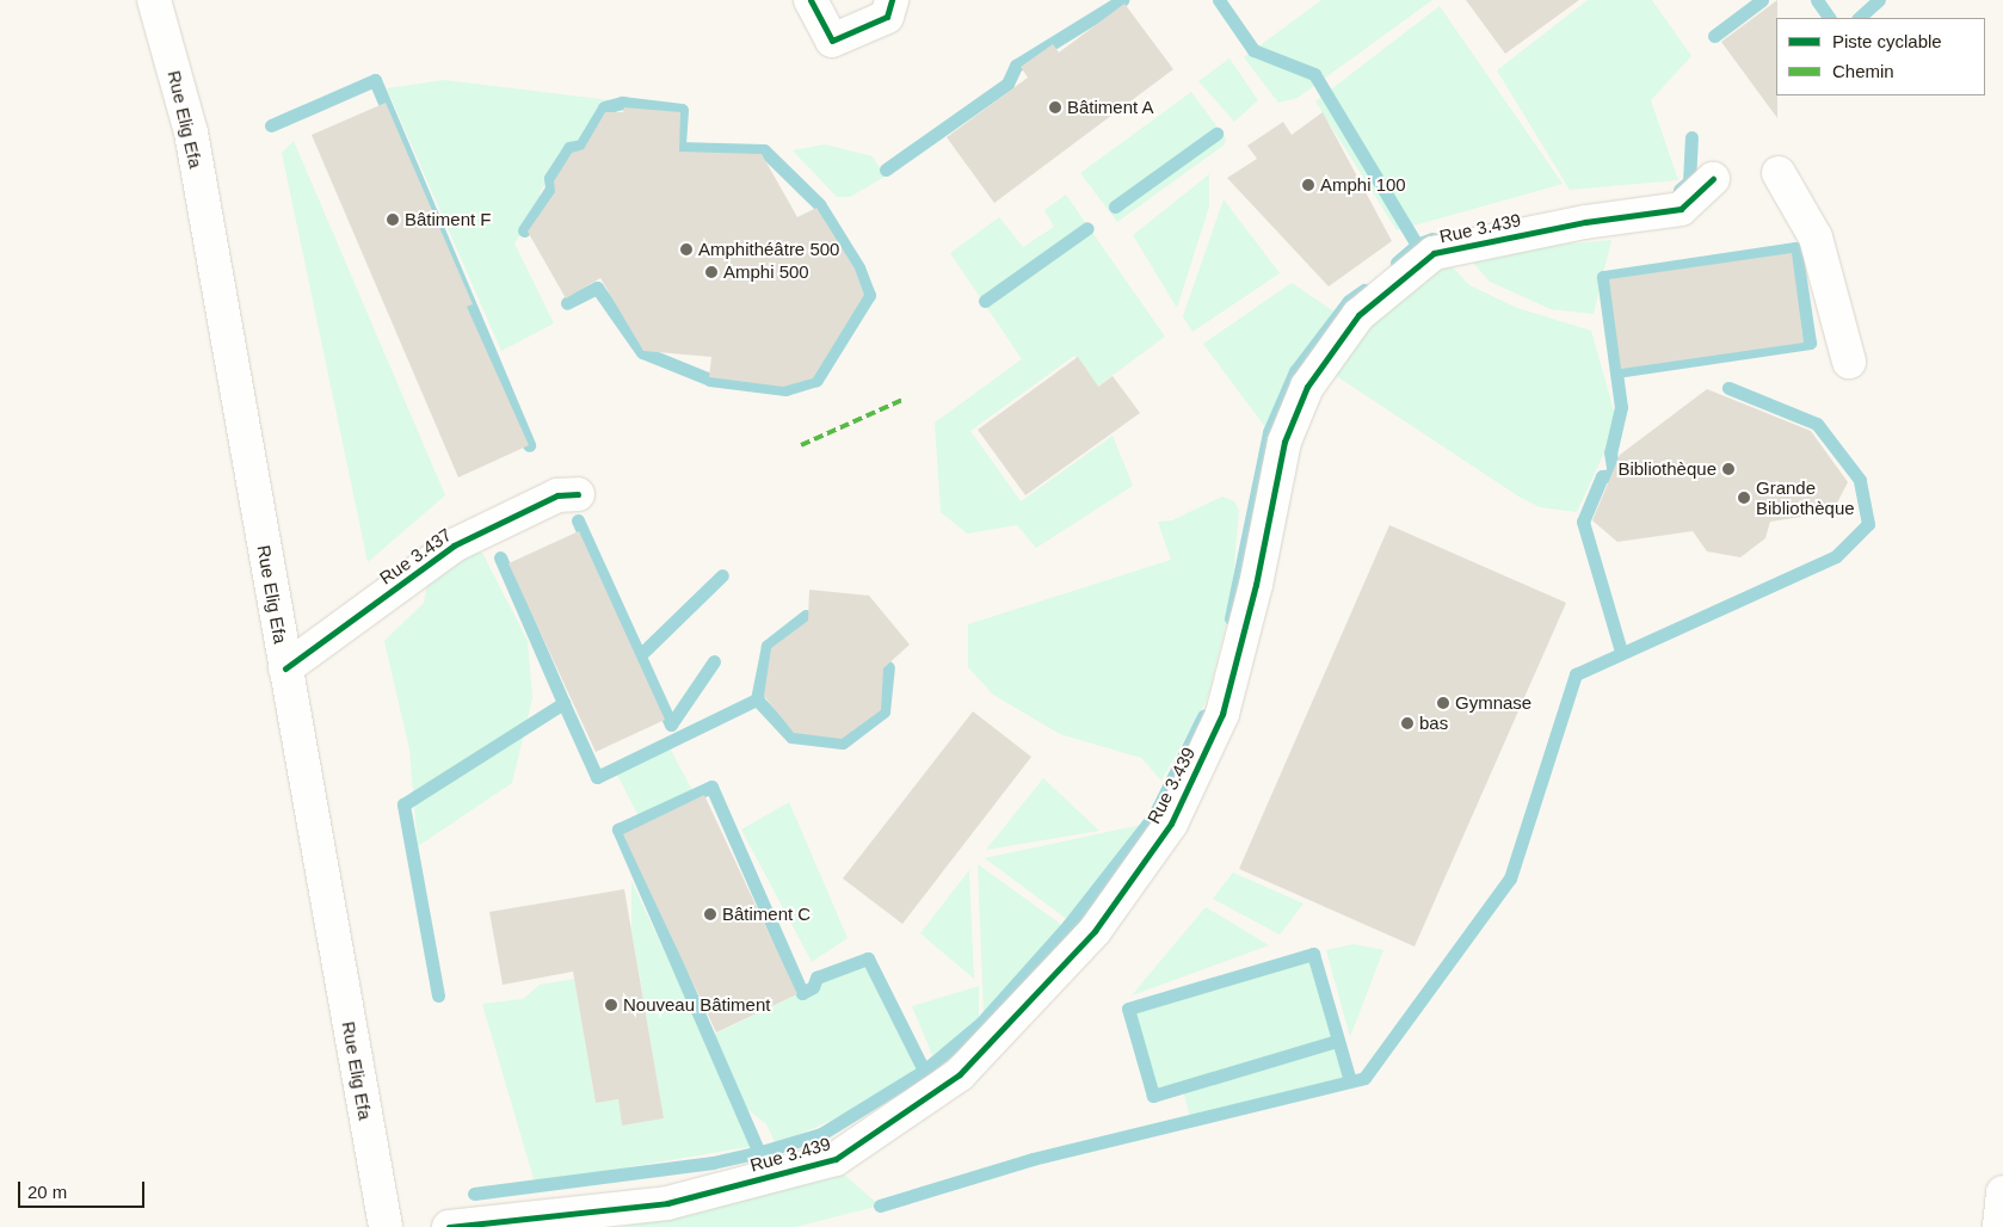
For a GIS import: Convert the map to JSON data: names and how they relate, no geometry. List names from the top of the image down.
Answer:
{
  "streets": {
    "street": ["Rue Elig Efa", "Rue 3.439", "Rue 3.437"]
  },
  "crossings": [
    ["Rue Elig Efa", "Rue 3.437"]
  ],
  "places": [
    "Bâtiment A",
    "Amphi 100",
    "Bâtiment F",
    "Amphithéâtre 500",
    "Amphi 500",
    "Bibliothèque",
    "Grande Bibliothèque",
    "Gymnase",
    "bas",
    "Bâtiment C",
    "Nouveau Bâtiment"
  ],
  "legend": ["Piste cyclable", "Chemin"],
  "scale_bar": "20 m"
}
